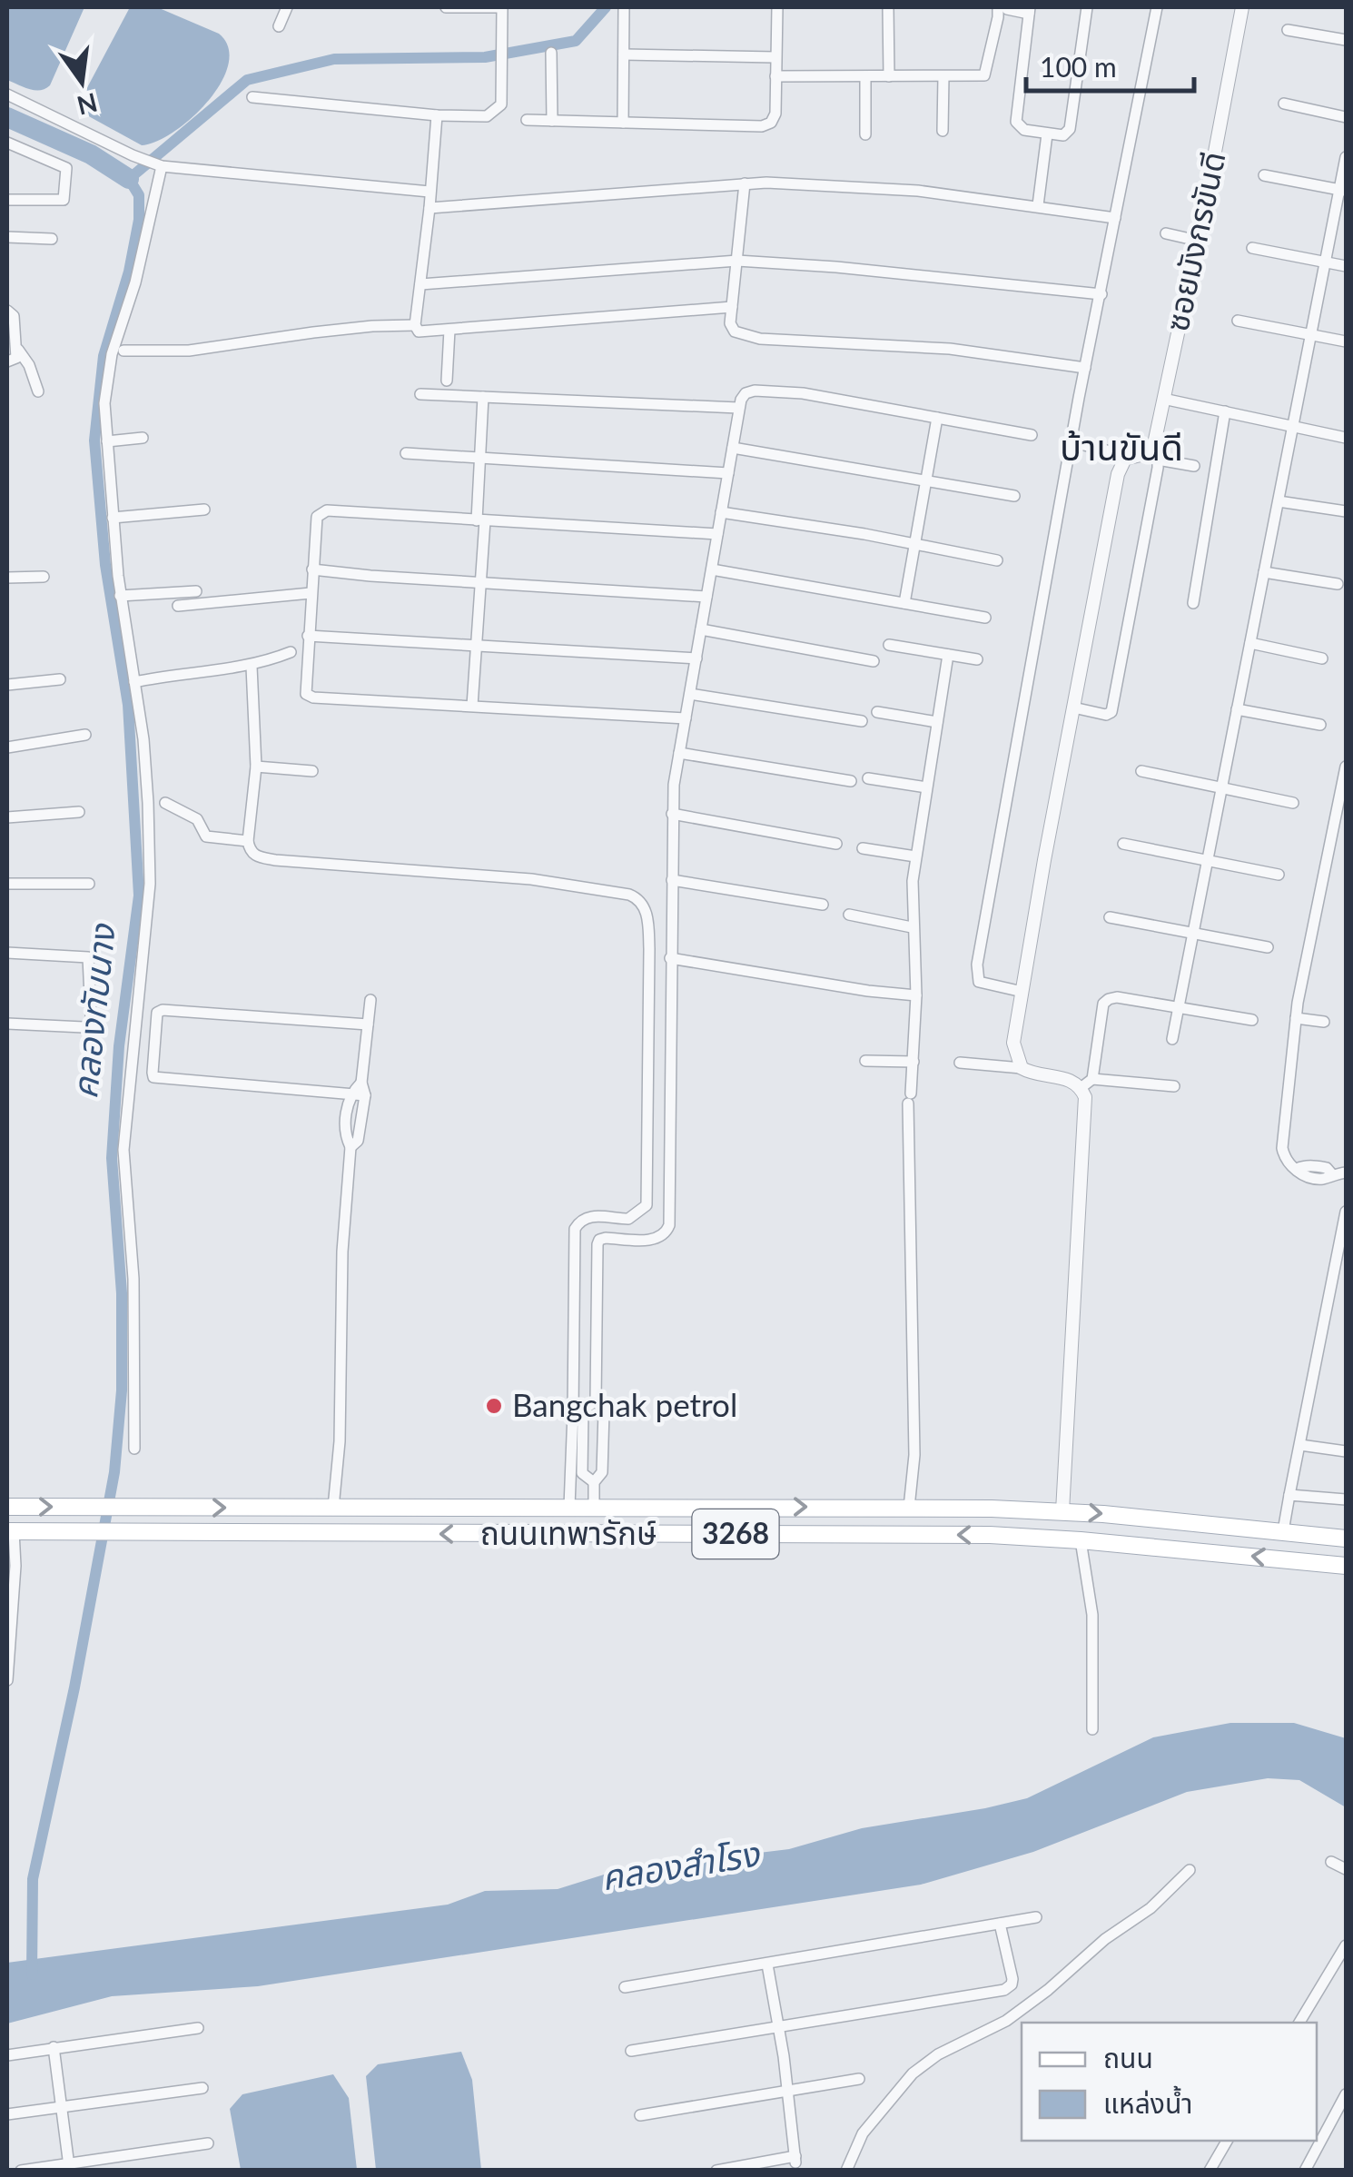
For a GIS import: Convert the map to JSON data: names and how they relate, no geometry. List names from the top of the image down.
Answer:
{
  "streets": {
    "main road": ["ถนนเทพารักษ์", "3268"],
    "street": ["ซอยมังกรขันดี"]
  },
  "districts": ["บ้านขันดี"],
  "water": ["คลองทับนาง", "คลองสำโรง"],
  "places": ["Bangchak petrol"],
  "legend": ["ถนน", "แหล่งน้ำ"],
  "scale_bar": "100 m",
  "north": "bottom"
}
